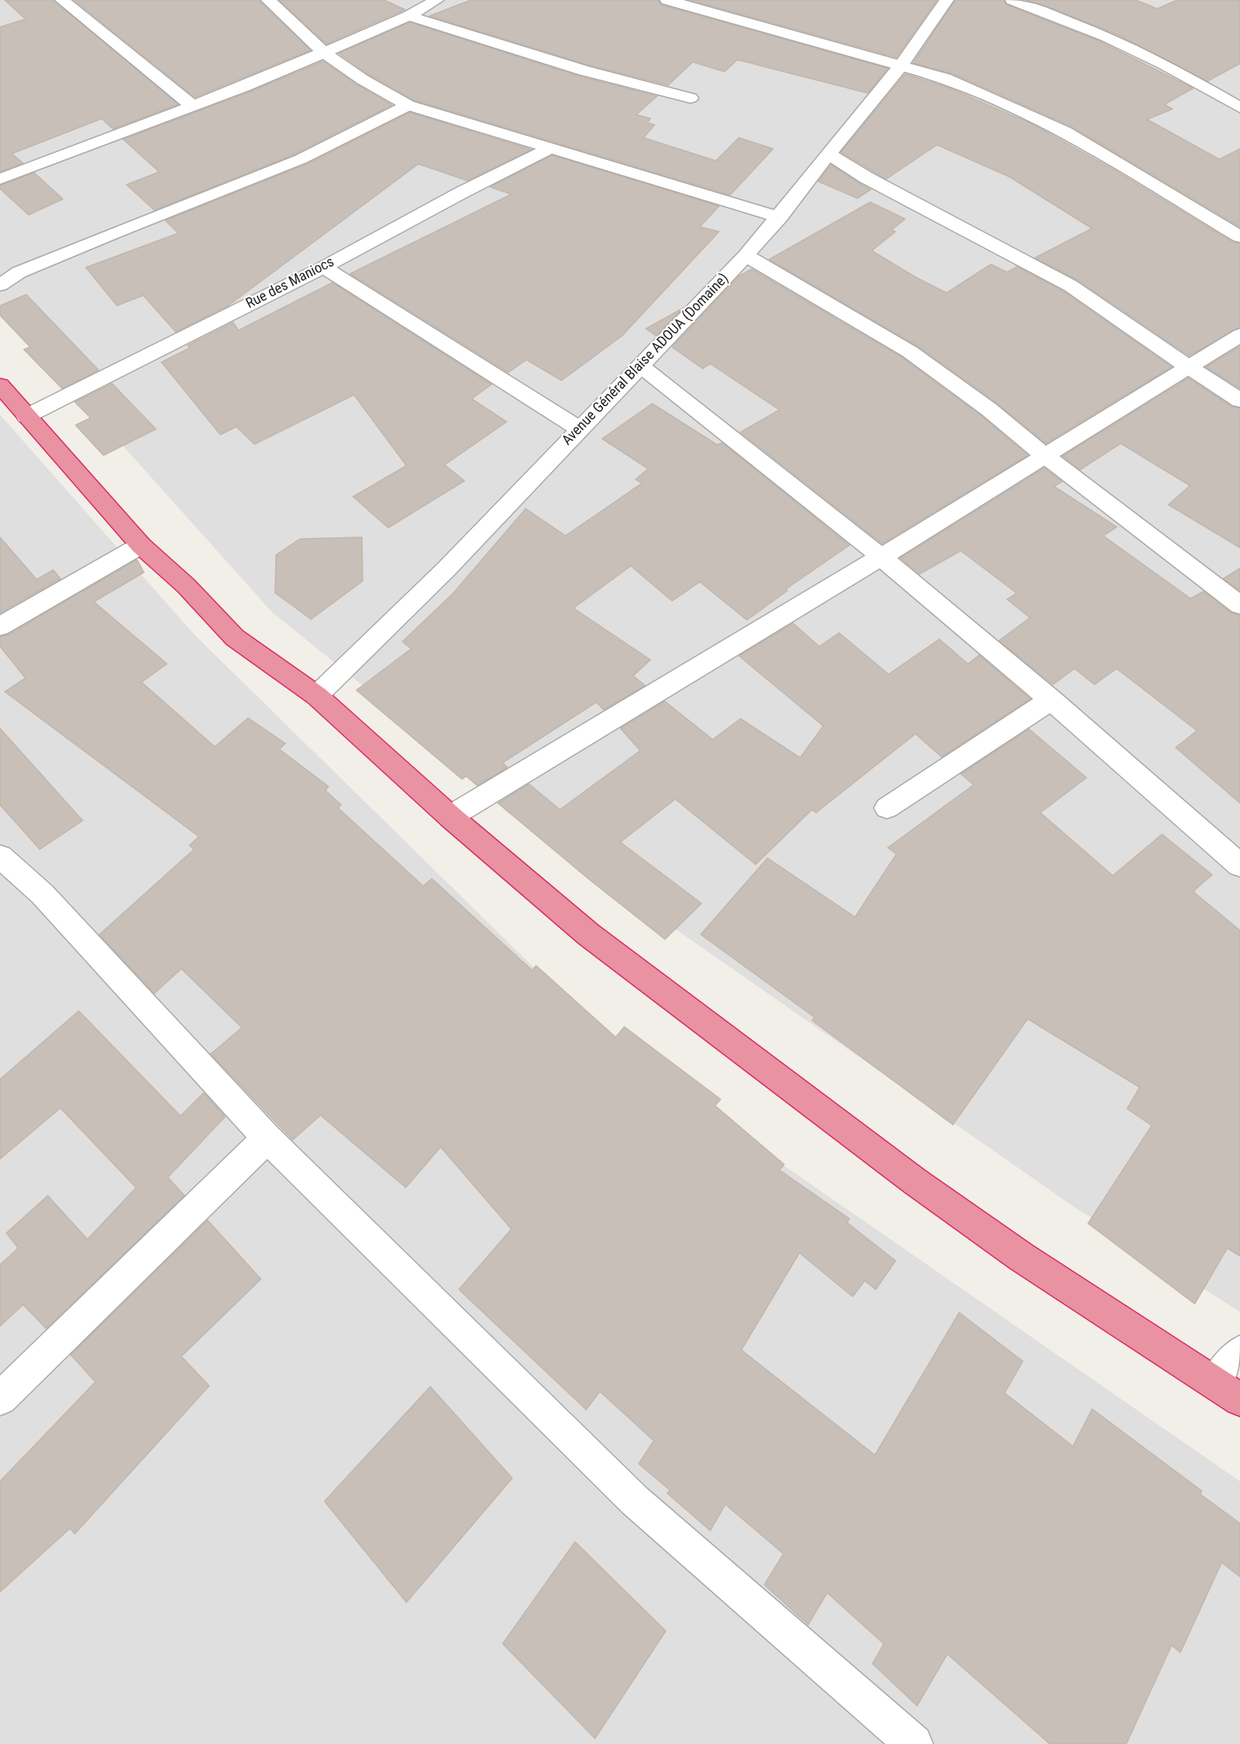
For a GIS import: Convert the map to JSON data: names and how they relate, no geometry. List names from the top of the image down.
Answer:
{
  "streets": {
    "street": ["Rue des Maniocs", "Avenue Général Blaise ADOUA (Domaine)"]
  }
}
